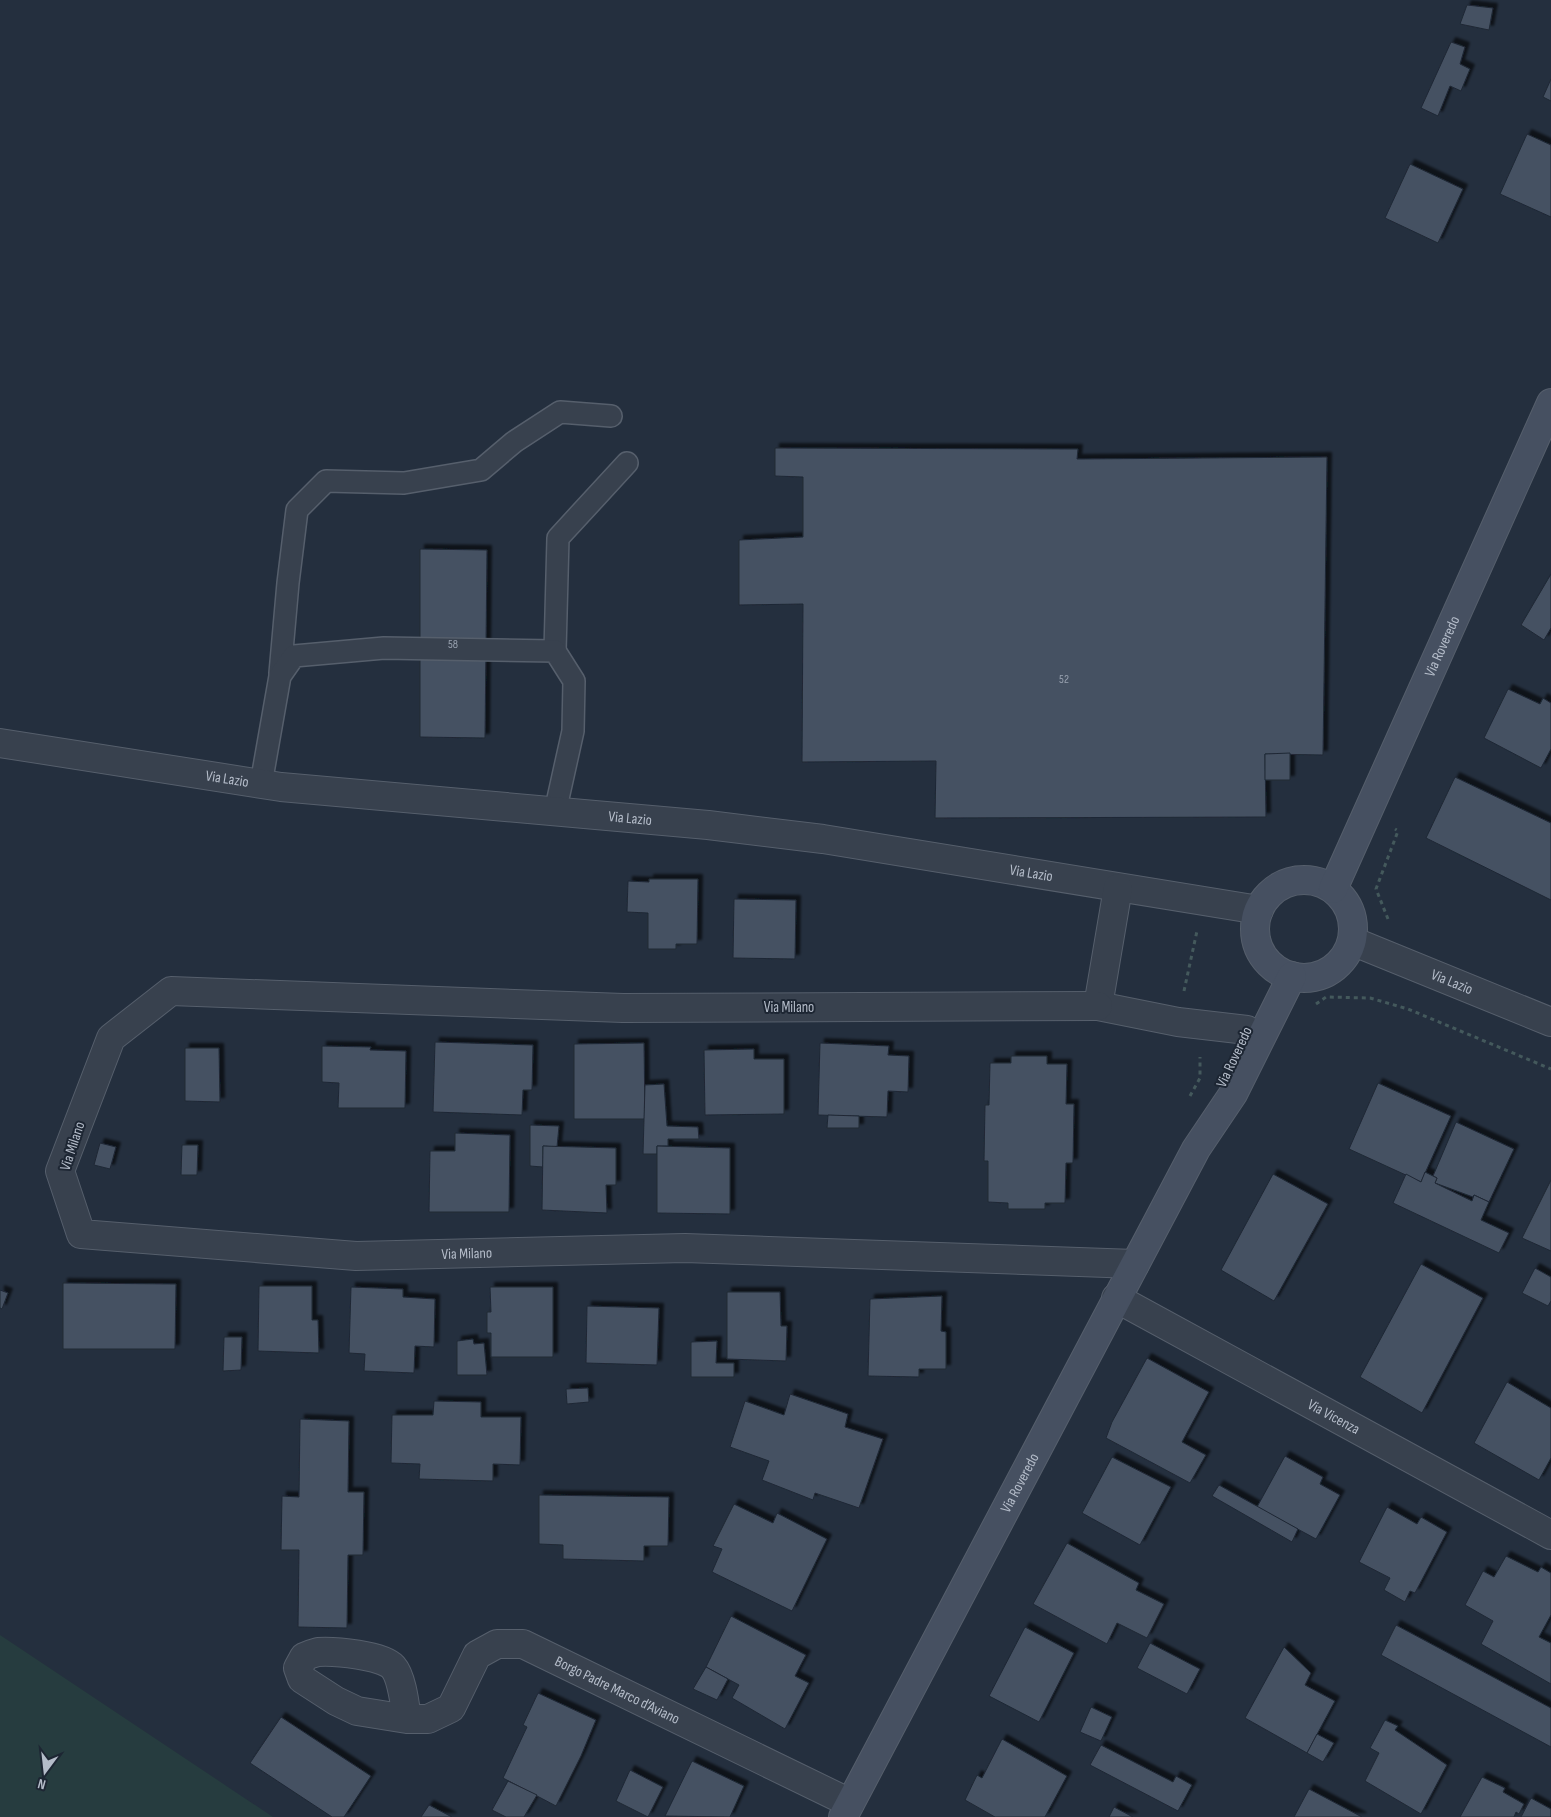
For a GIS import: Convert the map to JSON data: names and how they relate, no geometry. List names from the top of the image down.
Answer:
{
  "streets": {
    "main road": ["Via Roveredo"],
    "street": [
      "Via Lazio",
      "Via Milano",
      "Via Vicenza",
      "Borgo Padre Marco d’Aviano"
    ]
  },
  "crossings": [
    ["Via Roveredo", "Via Lazio"],
    ["Via Roveredo", "Via Milano"],
    ["Via Roveredo", "Via Vicenza"],
    ["Via Roveredo", "Borgo Padre Marco d’Aviano"]
  ],
  "house_numbers": ["58", "52"],
  "north": "bottom"
}
